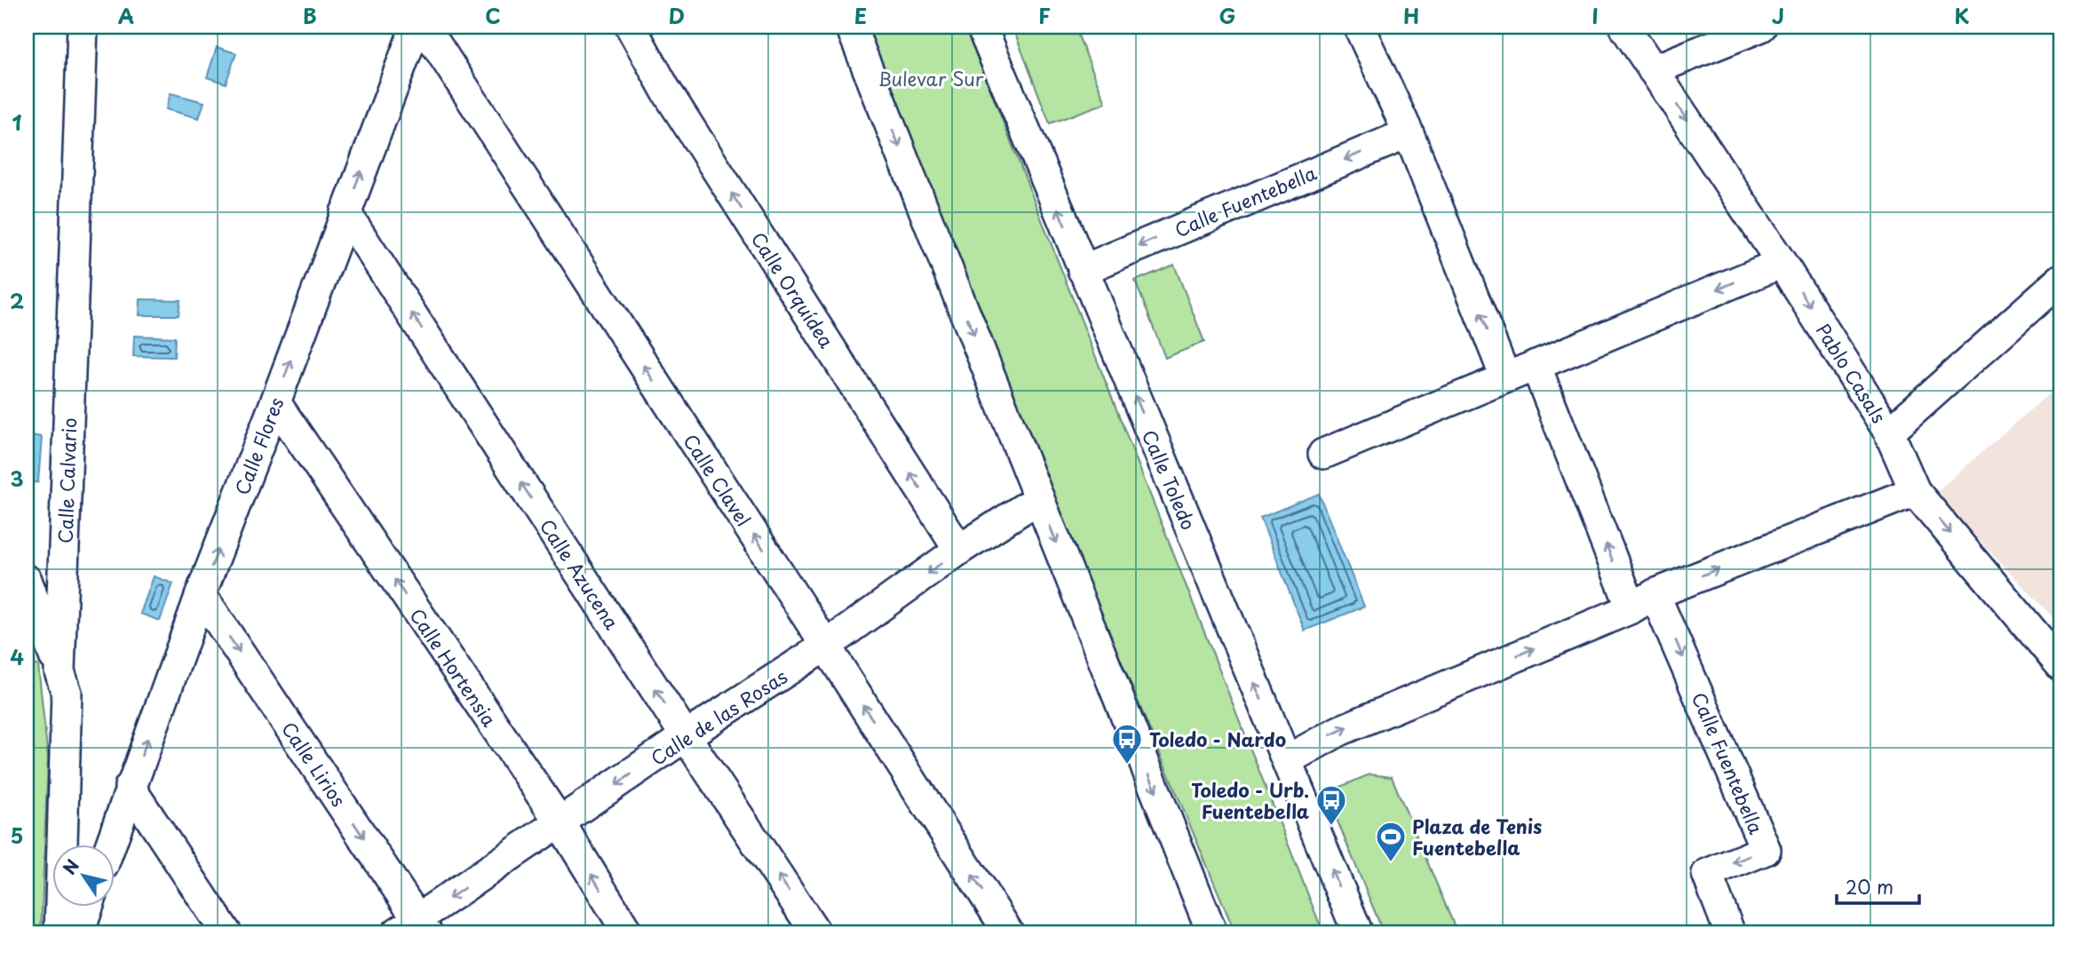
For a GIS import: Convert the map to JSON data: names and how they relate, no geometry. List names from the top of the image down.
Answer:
{
  "streets": {
    "street": [
      "Calle Fuentebella",
      "Calle Orquídea",
      "Pablo Casals",
      "Calle Flores",
      "Calle Clavel",
      "Calle Toledo",
      "Calle Calvario",
      "Calle Azucena",
      "Calle Hortensia",
      "Calle de las Rosas",
      "Calle Lirios"
    ]
  },
  "crossings": [
    ["Calle Fuentebella", "Calle Toledo"],
    ["Calle Orquídea", "Calle de las Rosas"],
    ["Calle Flores", "Calle Azucena"],
    ["Calle Flores", "Calle Hortensia"],
    ["Calle Flores", "Calle Lirios"],
    ["Calle Clavel", "Calle de las Rosas"],
    ["Calle Azucena", "Calle de las Rosas"],
    ["Calle Hortensia", "Calle de las Rosas"],
    ["Calle de las Rosas", "Calle Lirios"]
  ],
  "one_way": [
    "Pablo Casals",
    "Calle Flores",
    "Calle Azucena",
    "Calle Hortensia",
    "Calle de las Rosas"
  ],
  "parks": ["Bulevar Sur"],
  "places": {
    "bus stop": ["Toledo - Nardo", "Toledo - Urb. Fuentebella"],
    "sports": ["Plaza de Tenis Fuentebella"]
  },
  "scale_bar": "20 m",
  "north": "top left",
  "grid": {
    "columns": [
      "A",
      "B",
      "C",
      "D",
      "E",
      "F",
      "G",
      "H",
      "I",
      "J",
      "K"
    ],
    "rows": [
      "1",
      "2",
      "3",
      "4",
      "5"
    ]
  }
}
